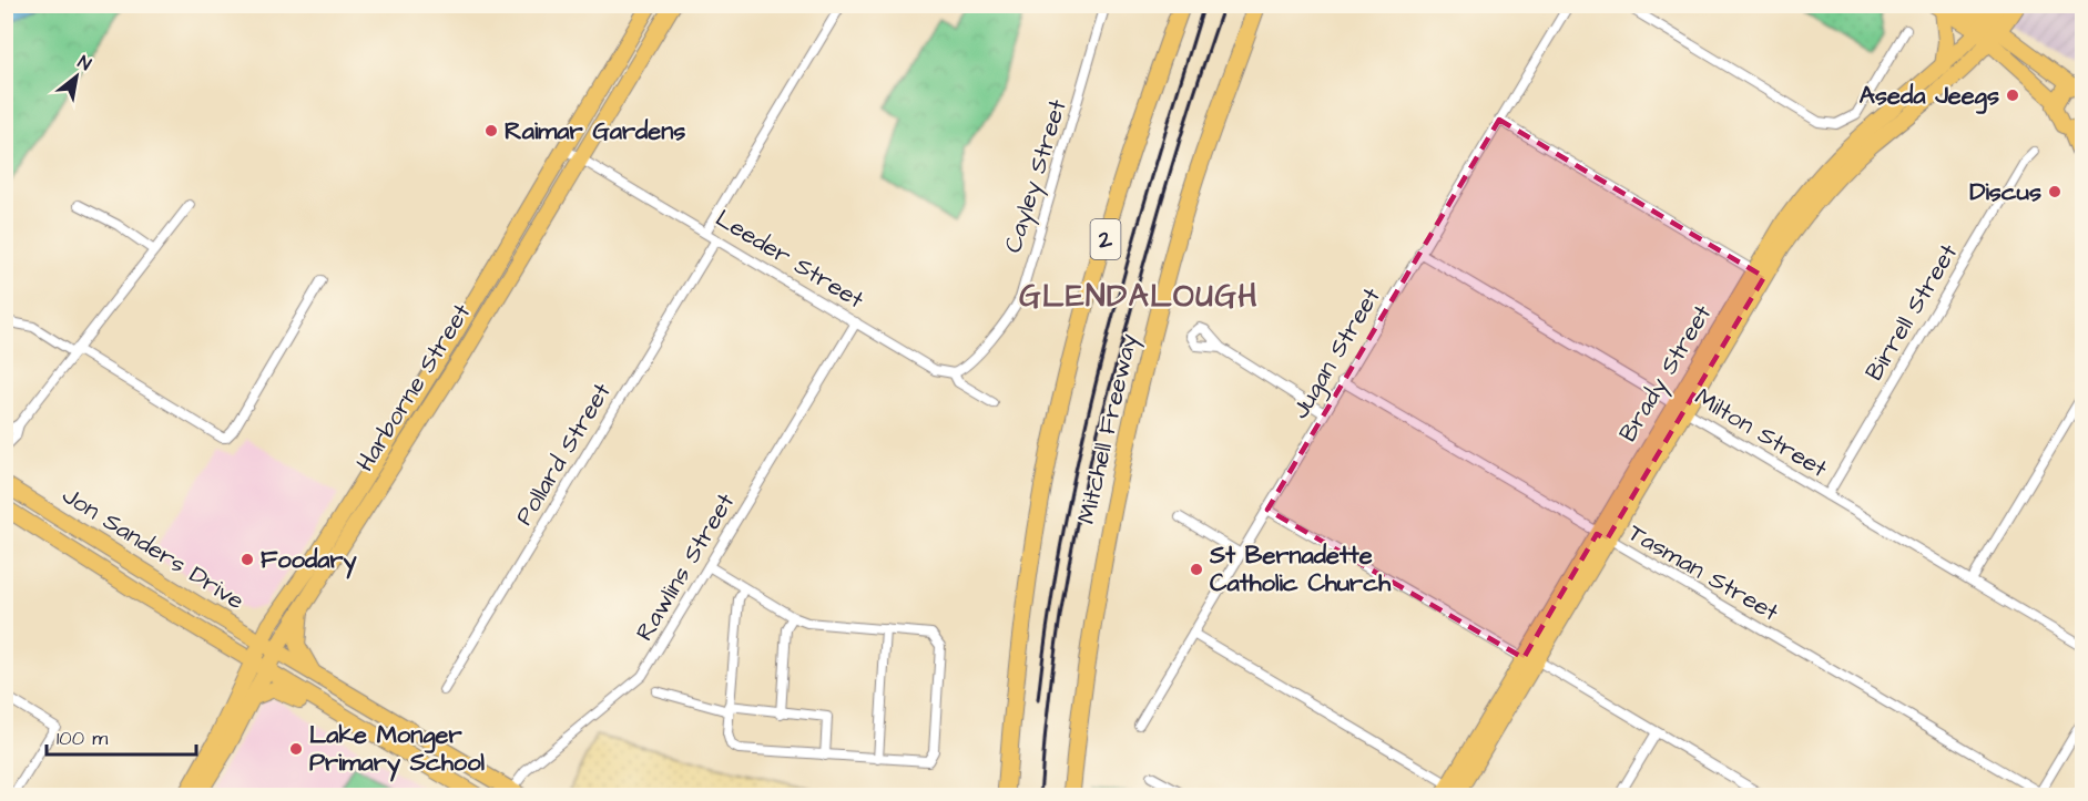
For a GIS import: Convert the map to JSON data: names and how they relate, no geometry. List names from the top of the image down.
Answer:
{
  "streets": {
    "highway": ["2", "Mitchell Freeway"],
    "main road": ["Brady Street", "Harborne Street", "Jon Sanders Drive"],
    "street": [
      "Cayley Street",
      "Leeder Street",
      "Birrell Street",
      "Jugan Street",
      "Milton Street",
      "Pollard Street",
      "Rawlins Street",
      "Tasman Street"
    ]
  },
  "crossings": [
    ["Cayley Street", "Leeder Street"],
    ["Leeder Street", "Harborne Street"],
    ["Leeder Street", "Pollard Street"],
    ["Leeder Street", "Rawlins Street"],
    ["Birrell Street", "Milton Street"],
    ["Jugan Street", "Milton Street"],
    ["Jugan Street", "Tasman Street"],
    ["Brady Street", "Milton Street"],
    ["Brady Street", "Tasman Street"],
    ["Harborne Street", "Jon Sanders Drive"],
    ["Jon Sanders Drive", "Rawlins Street"]
  ],
  "districts": ["GLENDALOUGH"],
  "places": [
    "Aseda Jeegs",
    "Raimar Gardens",
    "Discus",
    "Foodary",
    "St Bernadette Catholic Church",
    "Lake Monger Primary School"
  ],
  "scale_bar": "100 m",
  "north": "top right"
}
